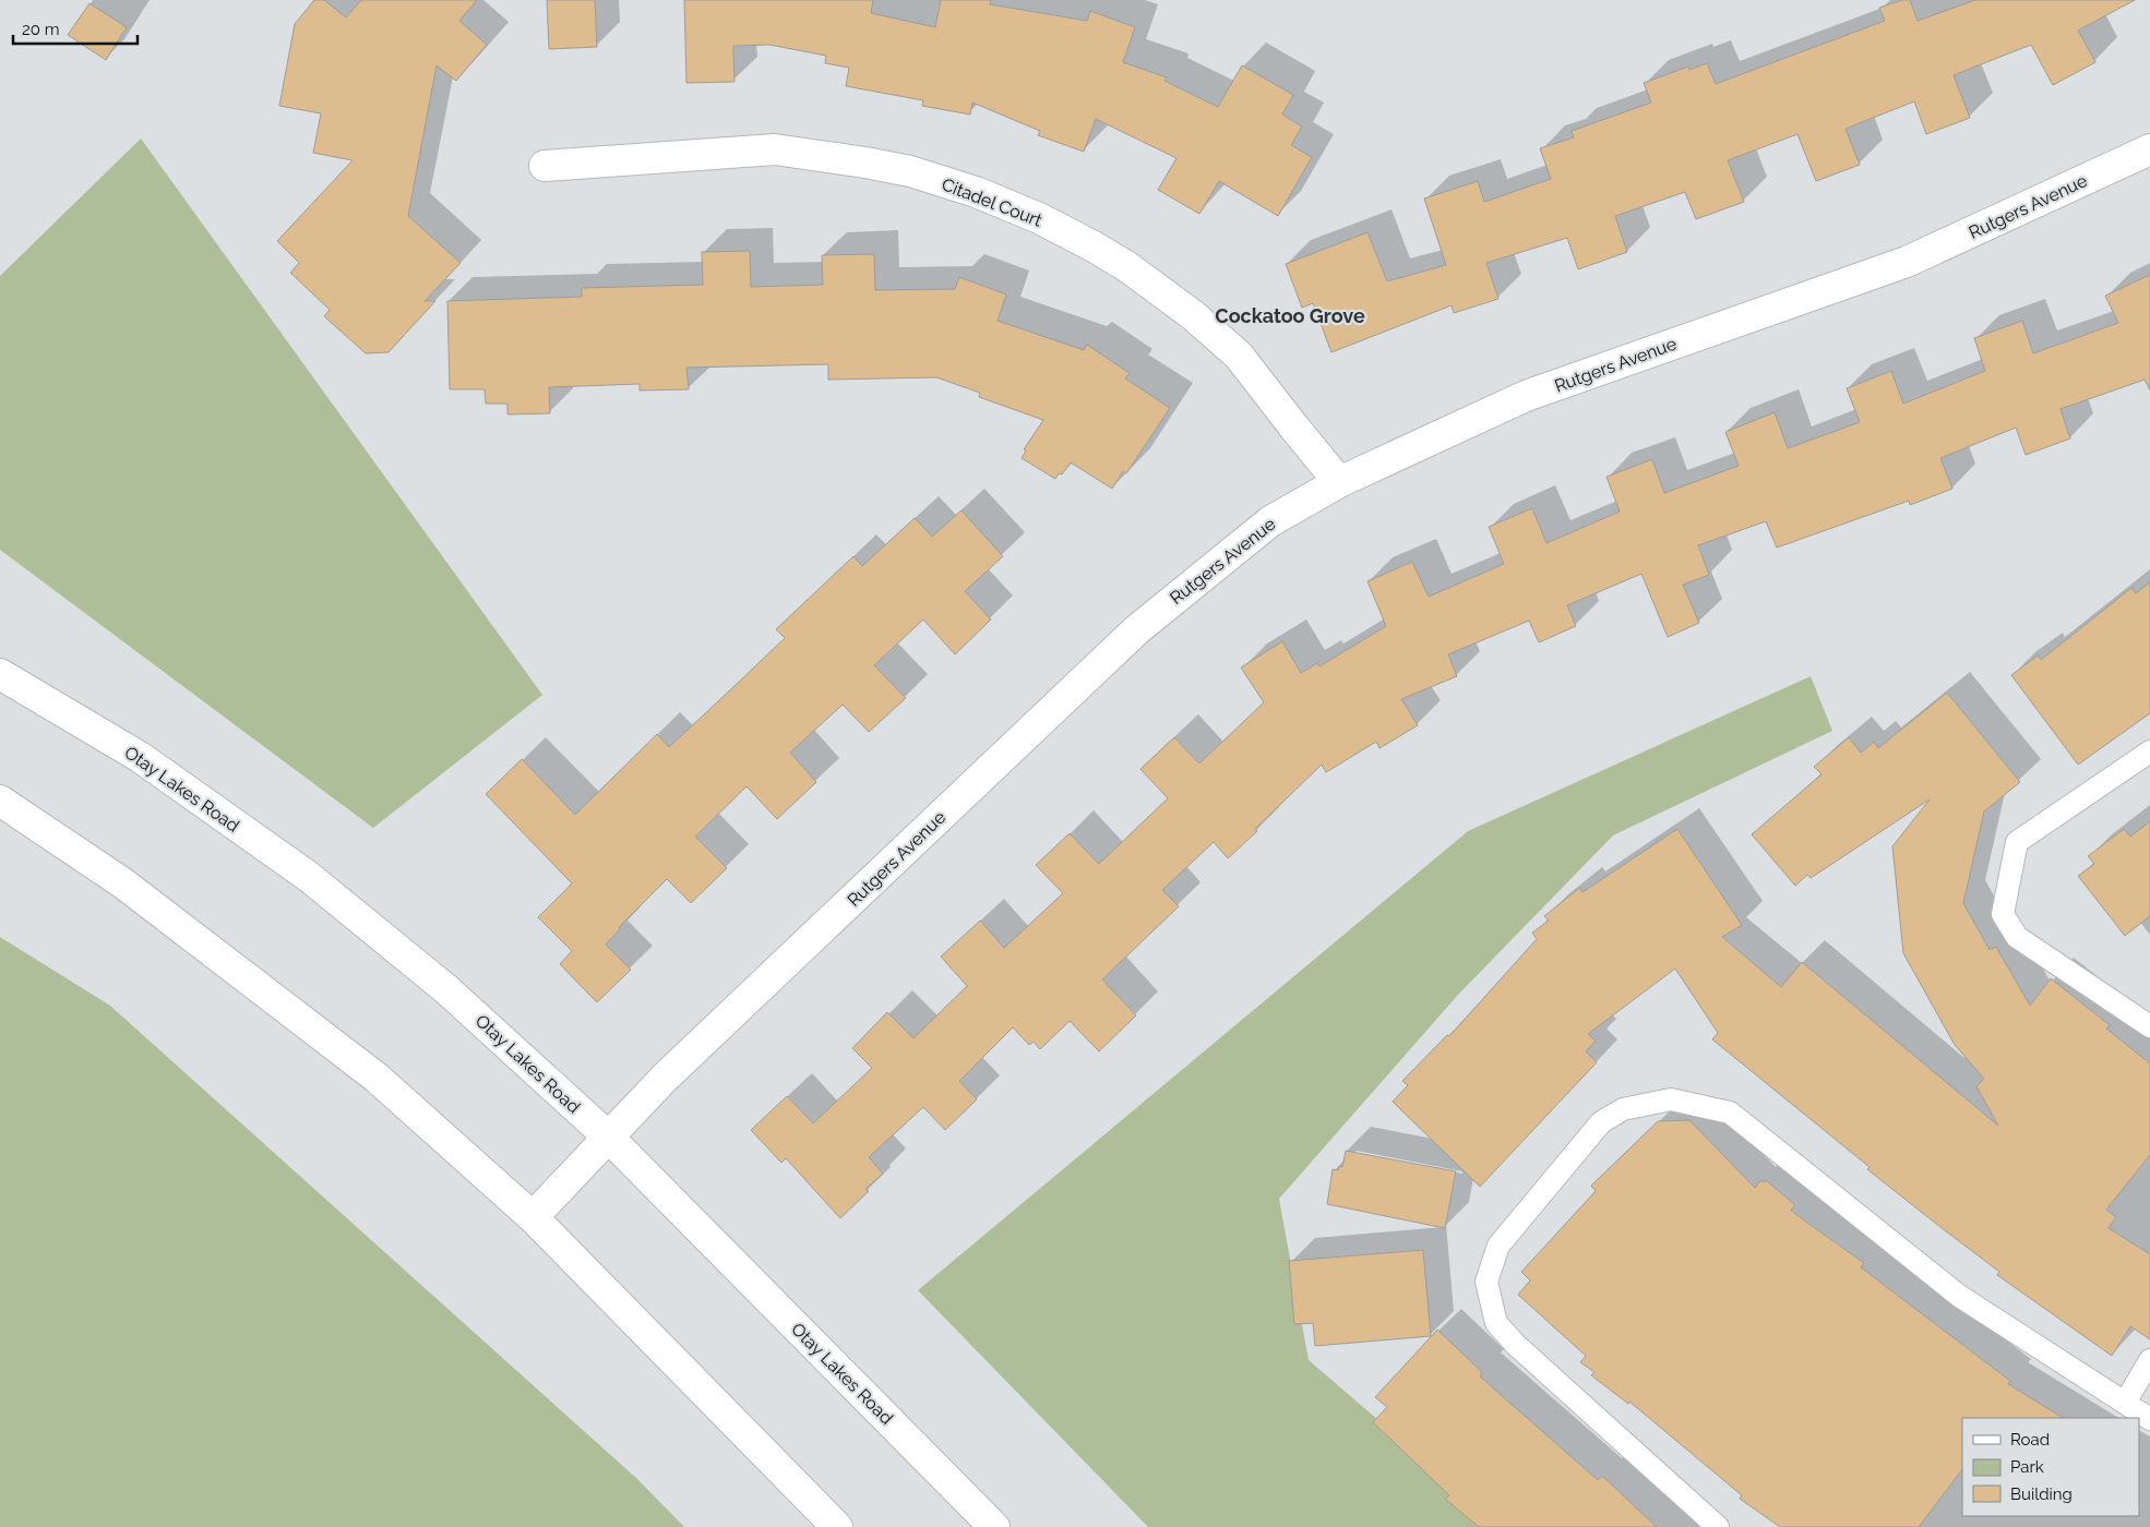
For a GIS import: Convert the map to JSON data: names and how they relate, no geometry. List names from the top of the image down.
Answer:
{
  "streets": {
    "main road": ["Citadel Court", "Rutgers Avenue", "Otay Lakes Road"]
  },
  "crossings": [
    ["Citadel Court", "Rutgers Avenue"],
    ["Rutgers Avenue", "Otay Lakes Road"]
  ],
  "districts": ["Cockatoo Grove"],
  "legend": ["Road", "Park", "Building"],
  "scale_bar": "20 m"
}
